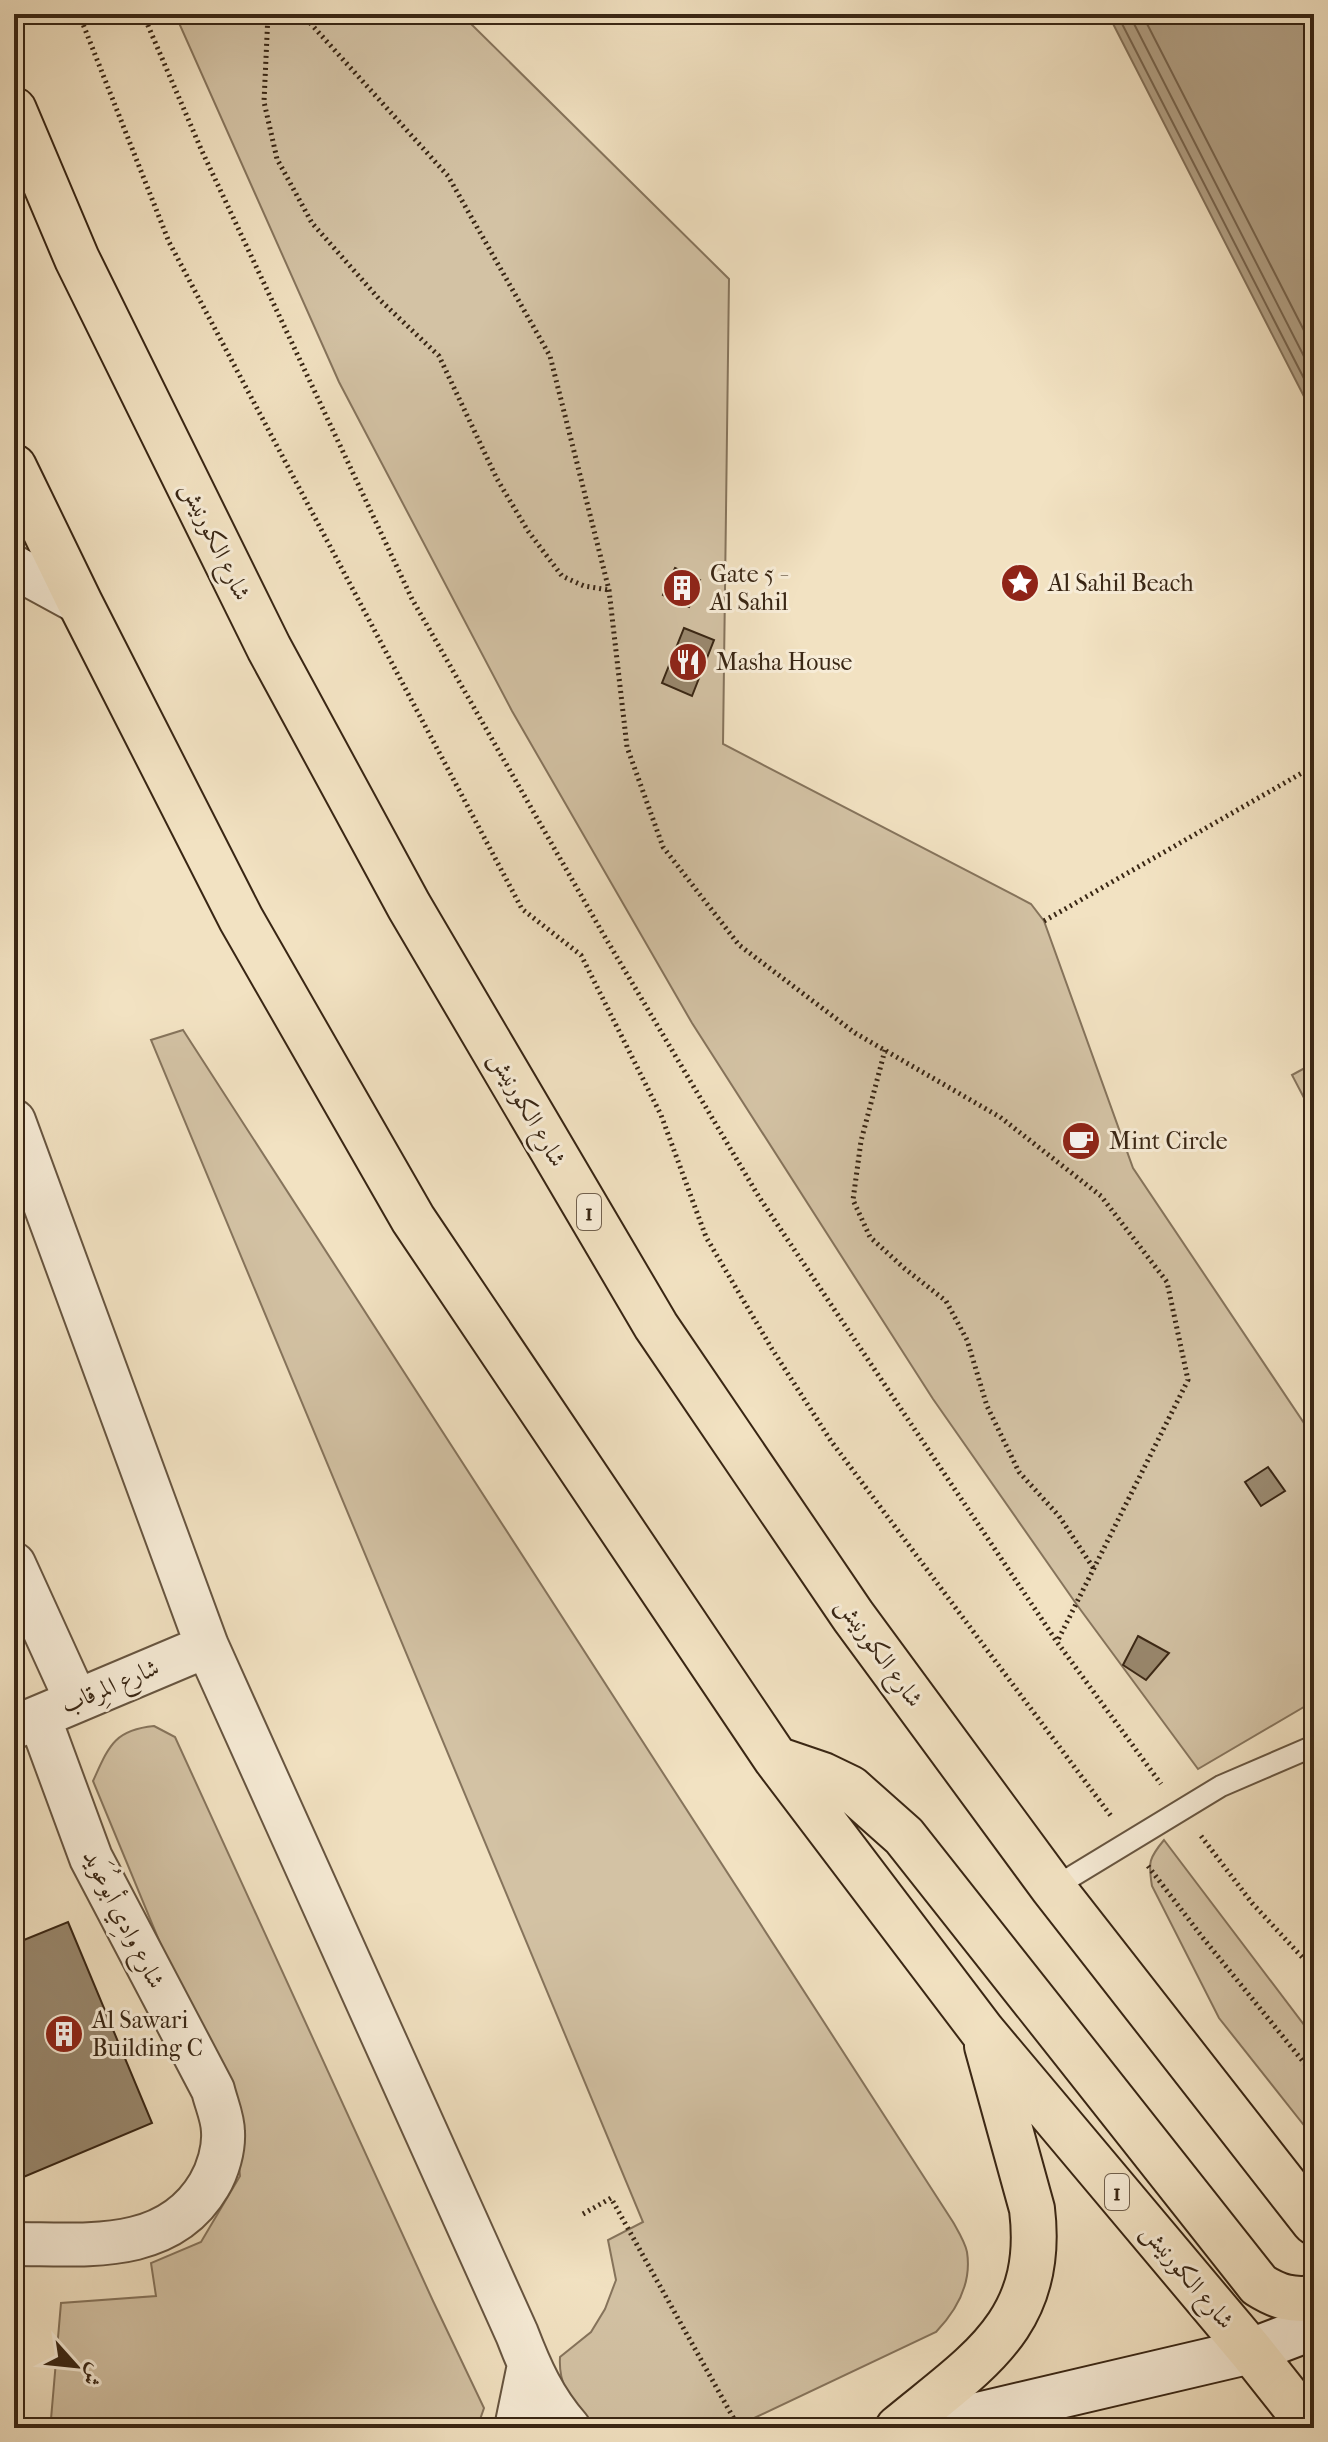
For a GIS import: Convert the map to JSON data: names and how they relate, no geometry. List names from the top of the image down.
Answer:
{
  "streets": {
    "highway": ["شارع الكورنيش", "1"],
    "street": ["شارع المِرقاب", "شارع وادِي أبوعُوَيد"]
  },
  "crossings": [
    ["شارع المِرقاب", "شارع وادِي أبوعُوَيد"]
  ],
  "places": {
    "place": ["Al Sahil Beach"],
    "building": ["Gate 5 - Al Sahil", "Al Sawari Building C"],
    "restaurant": ["Masha House"],
    "cafe": ["Mint Circle"]
  },
  "north": "bottom right"
}
